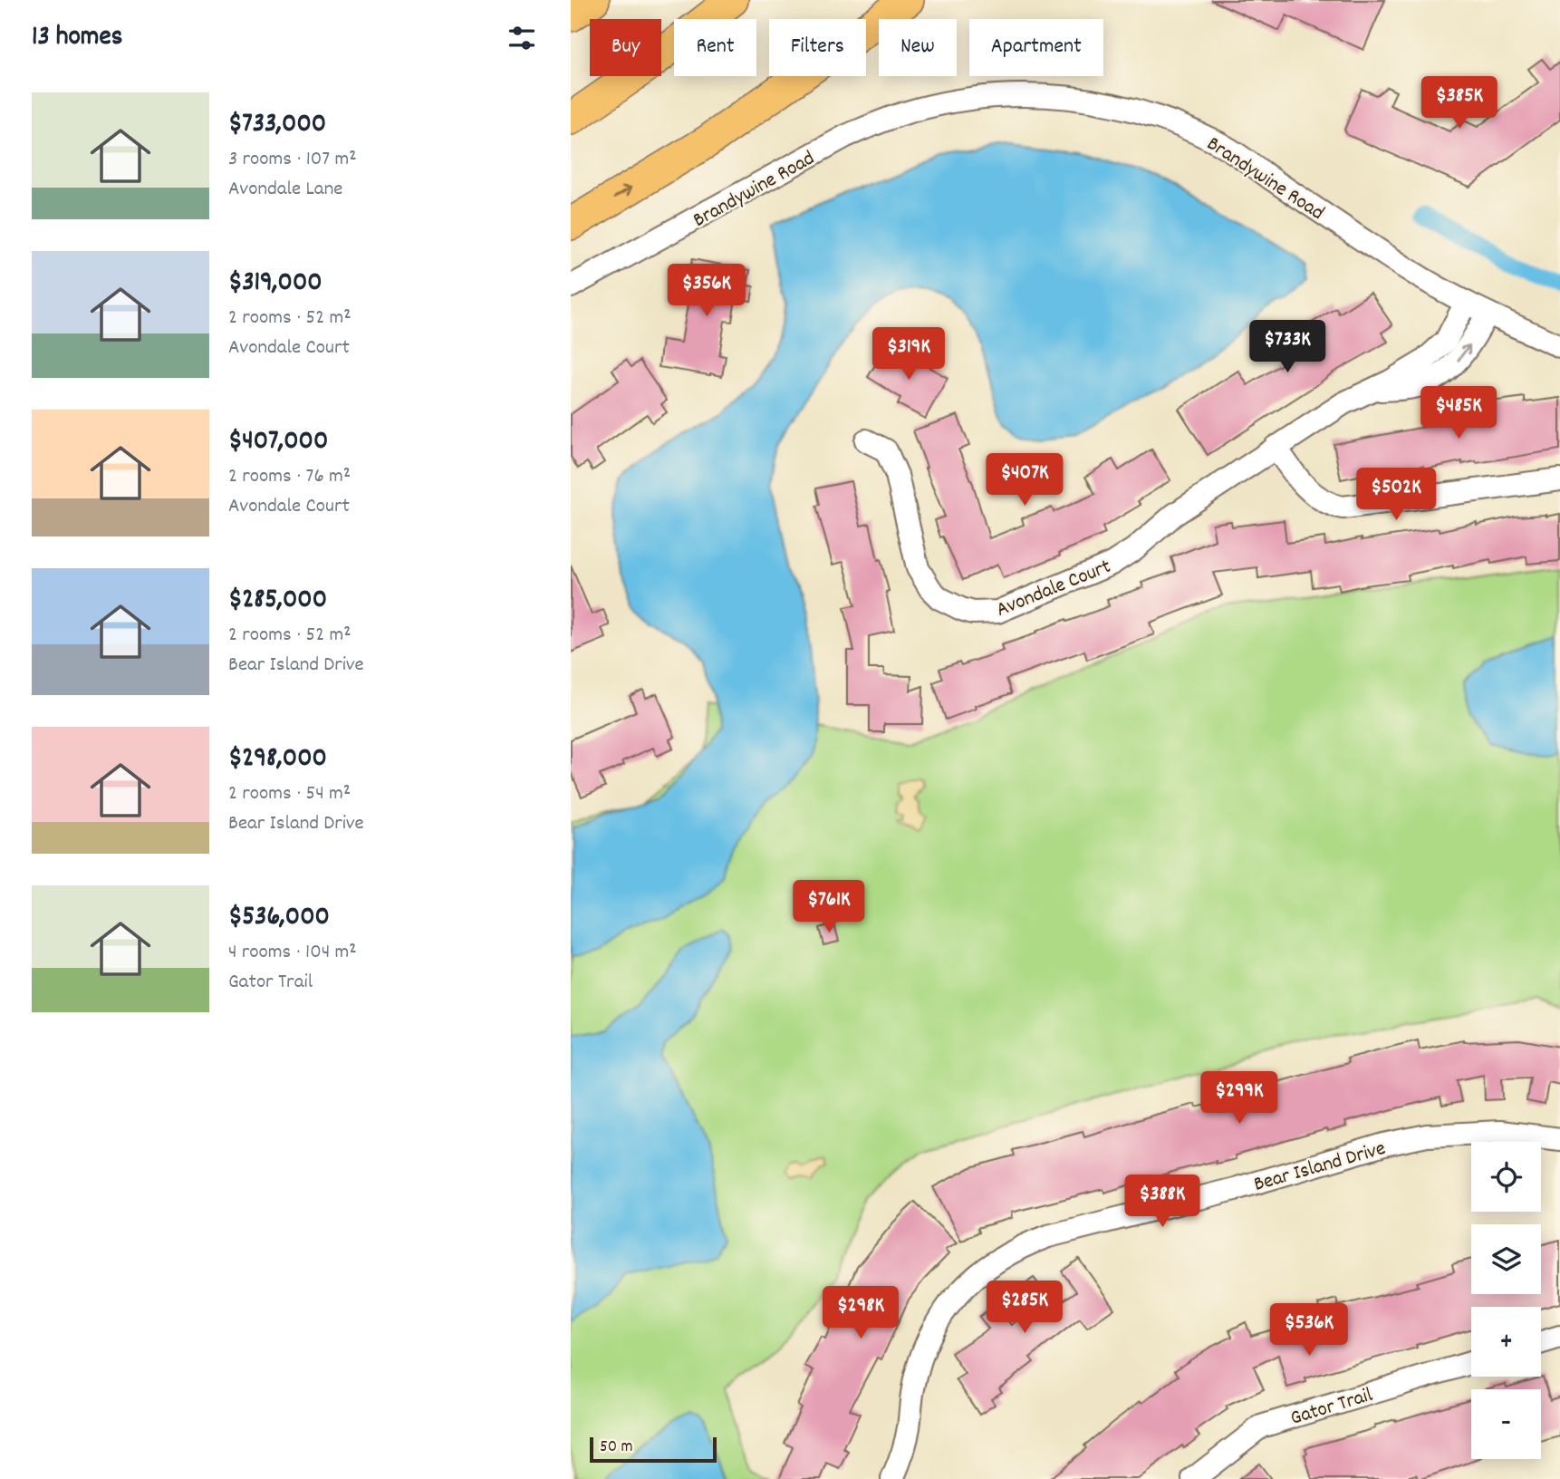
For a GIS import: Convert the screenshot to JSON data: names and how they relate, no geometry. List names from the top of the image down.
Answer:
{
  "streets": {
    "street": [
      "Brandywine Road",
      "Avondale Court",
      "Bear Island Drive",
      "Gator Trail"
    ]
  },
  "crossings": [
    ["Brandywine Road", "Avondale Court"]
  ],
  "scale_bar": "50 m",
  "page": {
    "heading": "13 homes",
    "chip": [
      "Buy",
      "Rent",
      "Filters",
      "New",
      "Apartment"
    ],
    "list": [
      {
        "name": "$733,000",
        "note": "3 rooms · 107 m² · Avondale Lane"
      },
      {
        "name": "$319,000",
        "note": "2 rooms · 52 m² · Avondale Court"
      },
      {
        "name": "$407,000",
        "note": "2 rooms · 76 m² · Avondale Court"
      },
      {
        "name": "$285,000",
        "note": "2 rooms · 52 m² · Bear Island Drive"
      },
      {
        "name": "$298,000",
        "note": "2 rooms · 54 m² · Bear Island Drive"
      },
      {
        "name": "$536,000",
        "note": "4 rooms · 104 m² · Gator Trail"
      }
    ],
    "price": [
      "$385K",
      "$356K",
      "$733K",
      "$319K",
      "$485K",
      "$407K",
      "$502K",
      "$761K",
      "$299K",
      "$388K",
      "$285K",
      "$298K",
      "$536K"
    ],
    "map_buttons": ["+", "−"],
    "scale": "50 m"
  }
}
